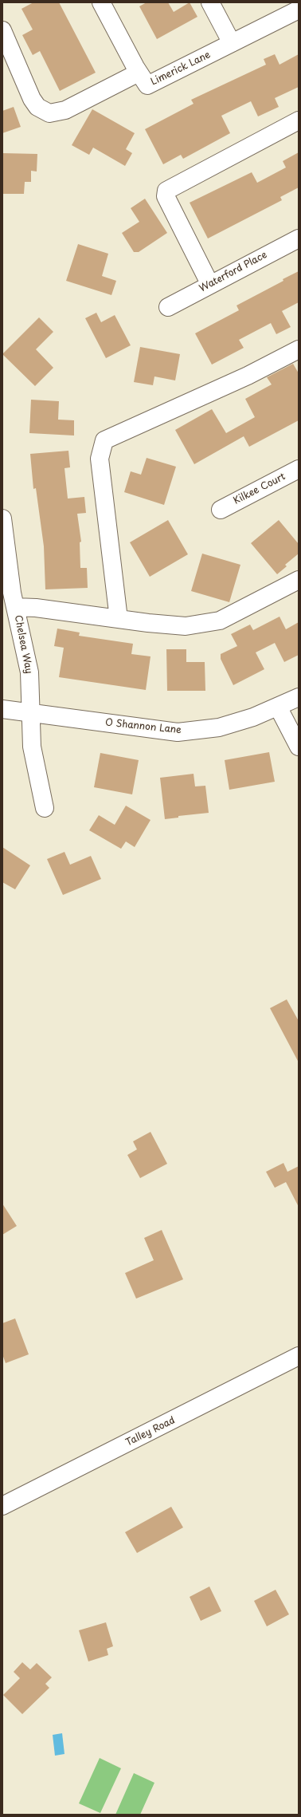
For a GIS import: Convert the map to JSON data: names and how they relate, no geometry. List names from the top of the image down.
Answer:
{
  "streets": {
    "street": [
      "Limerick Lane",
      "Waterford Place",
      "Kilkee Court",
      "Chelsea Way",
      "O Shannon Lane",
      "Talley Road"
    ]
  },
  "crossings": [
    ["Chelsea Way", "O Shannon Lane"]
  ]
}
